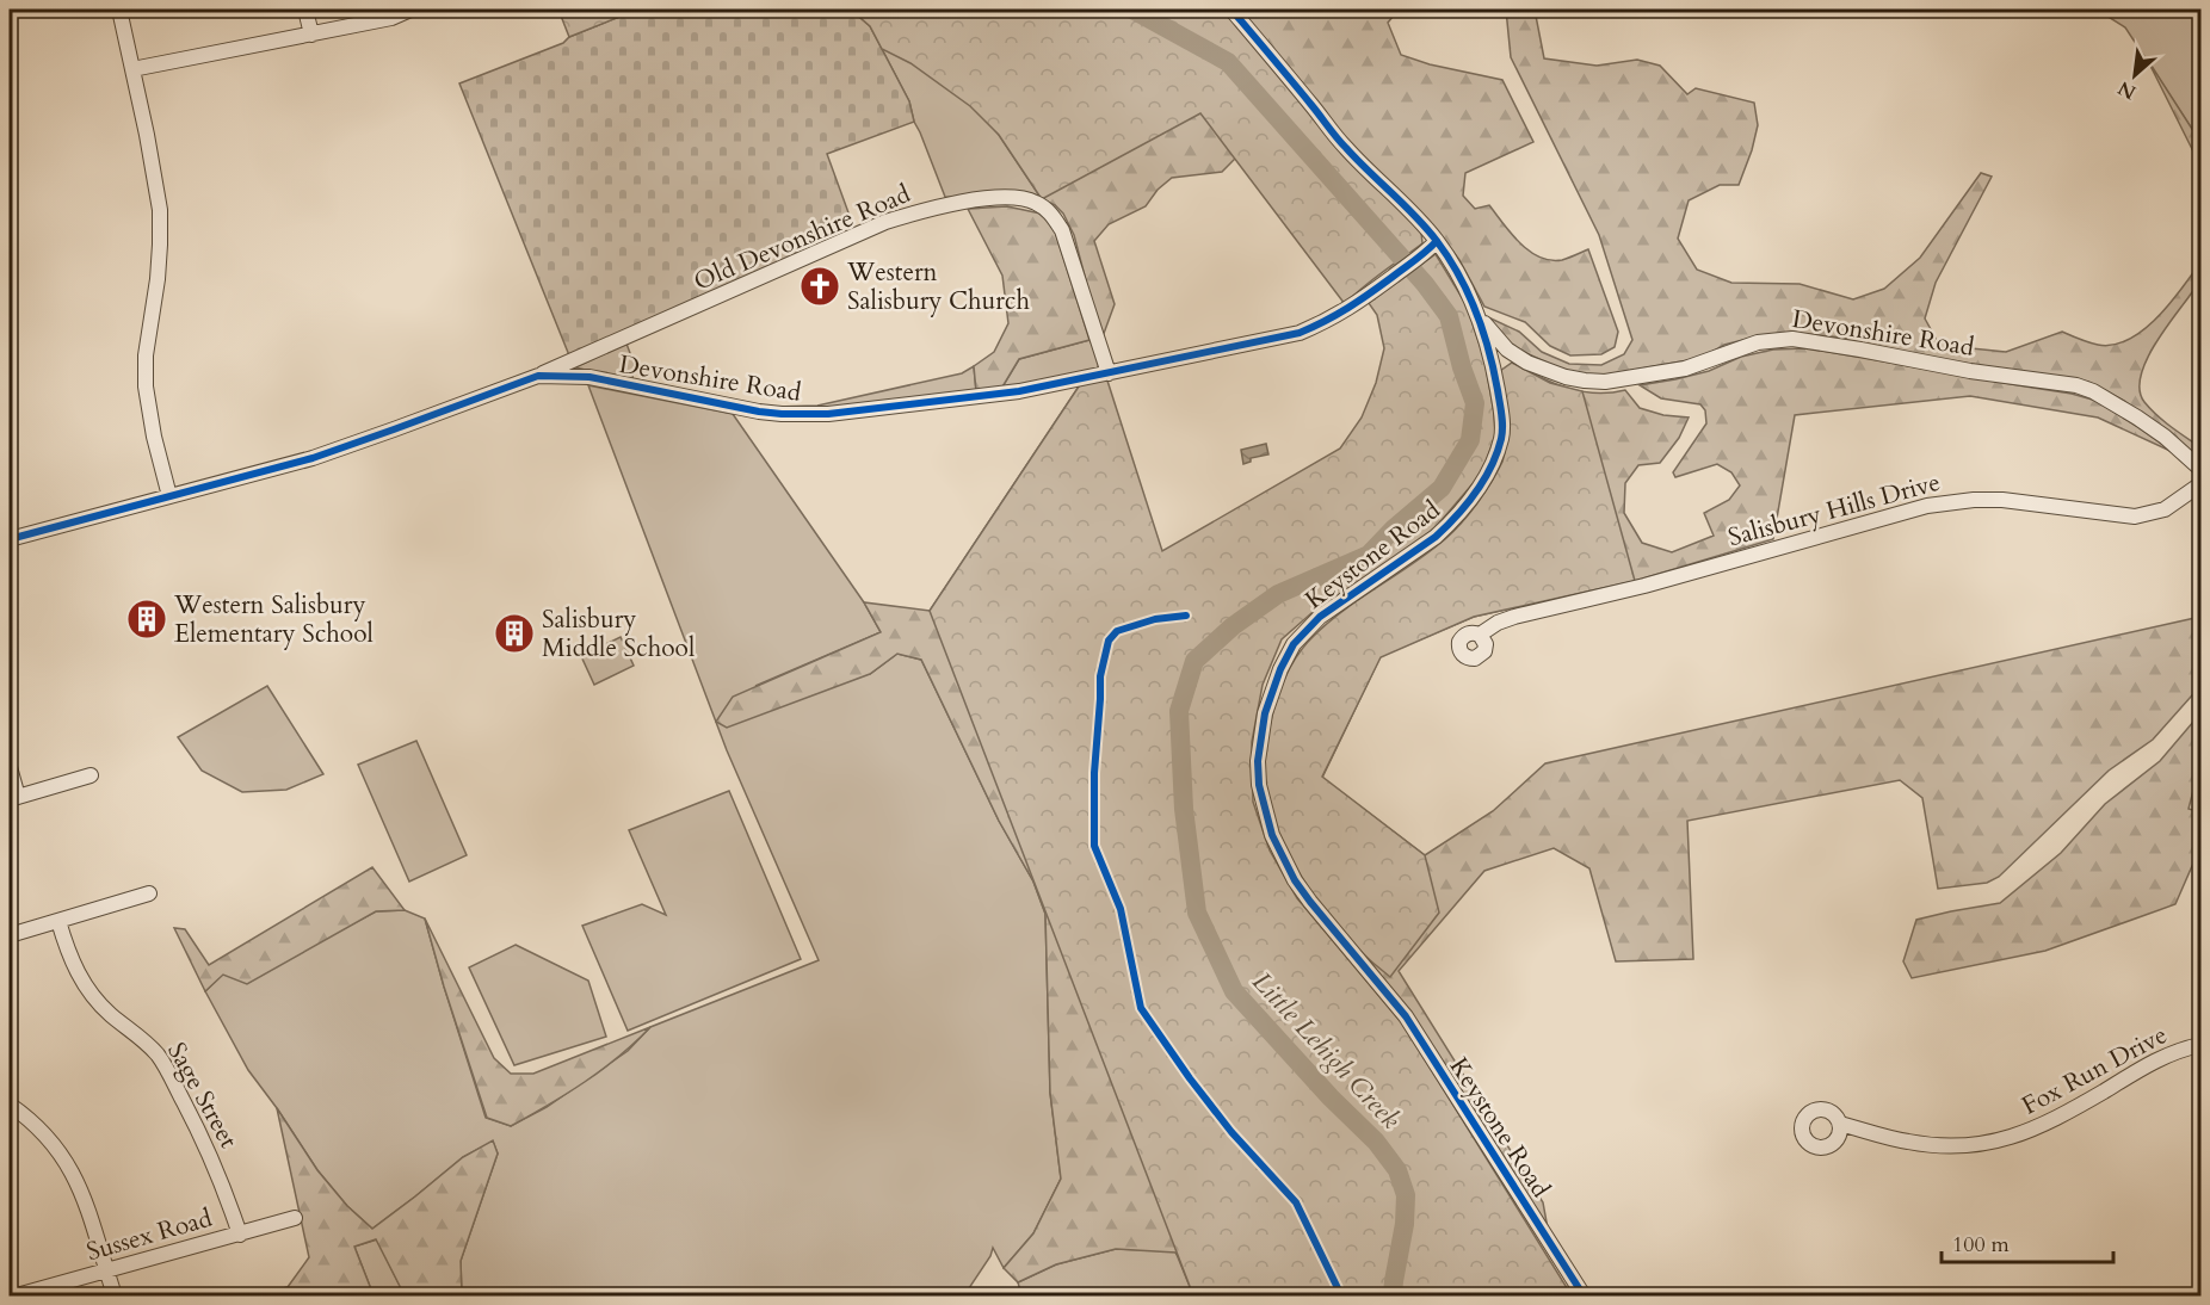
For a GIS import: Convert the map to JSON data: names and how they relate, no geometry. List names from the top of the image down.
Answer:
{
  "streets": {
    "street": [
      "Old Devonshire Road",
      "Devonshire Road",
      "Salisbury Hills Drive",
      "Keystone Road",
      "Fox Run Drive",
      "Sage Street",
      "Sussex Road"
    ]
  },
  "crossings": [
    ["Old Devonshire Road", "Devonshire Road"],
    ["Devonshire Road", "Keystone Road"],
    ["Sage Street", "Sussex Road"]
  ],
  "water": ["Little Lehigh Creek"],
  "places": {
    "church": ["Western Salisbury Church"],
    "building": ["Western Salisbury Elementary School", "Salisbury Middle School"]
  },
  "scale_bar": "100 m",
  "north": "bottom left"
}
